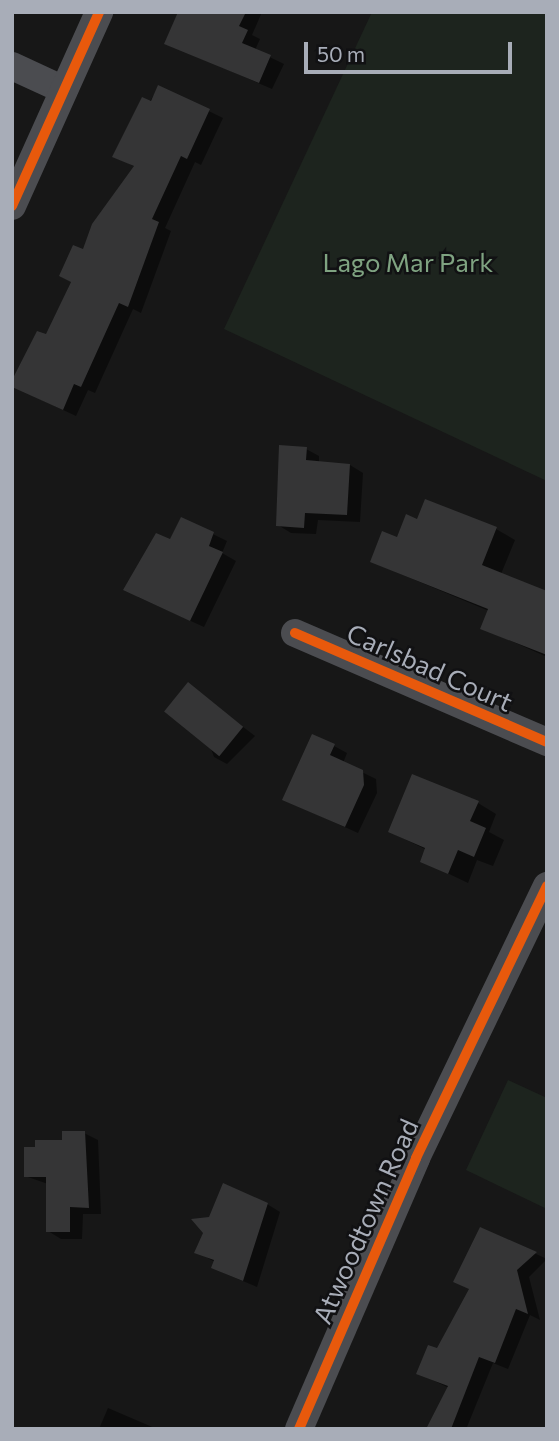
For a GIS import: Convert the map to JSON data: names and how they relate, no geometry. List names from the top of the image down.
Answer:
{
  "streets": {
    "street": ["Carlsbad Court", "Atwoodtown Road"]
  },
  "parks": ["Lago Mar Park"],
  "scale_bar": "50 m"
}
